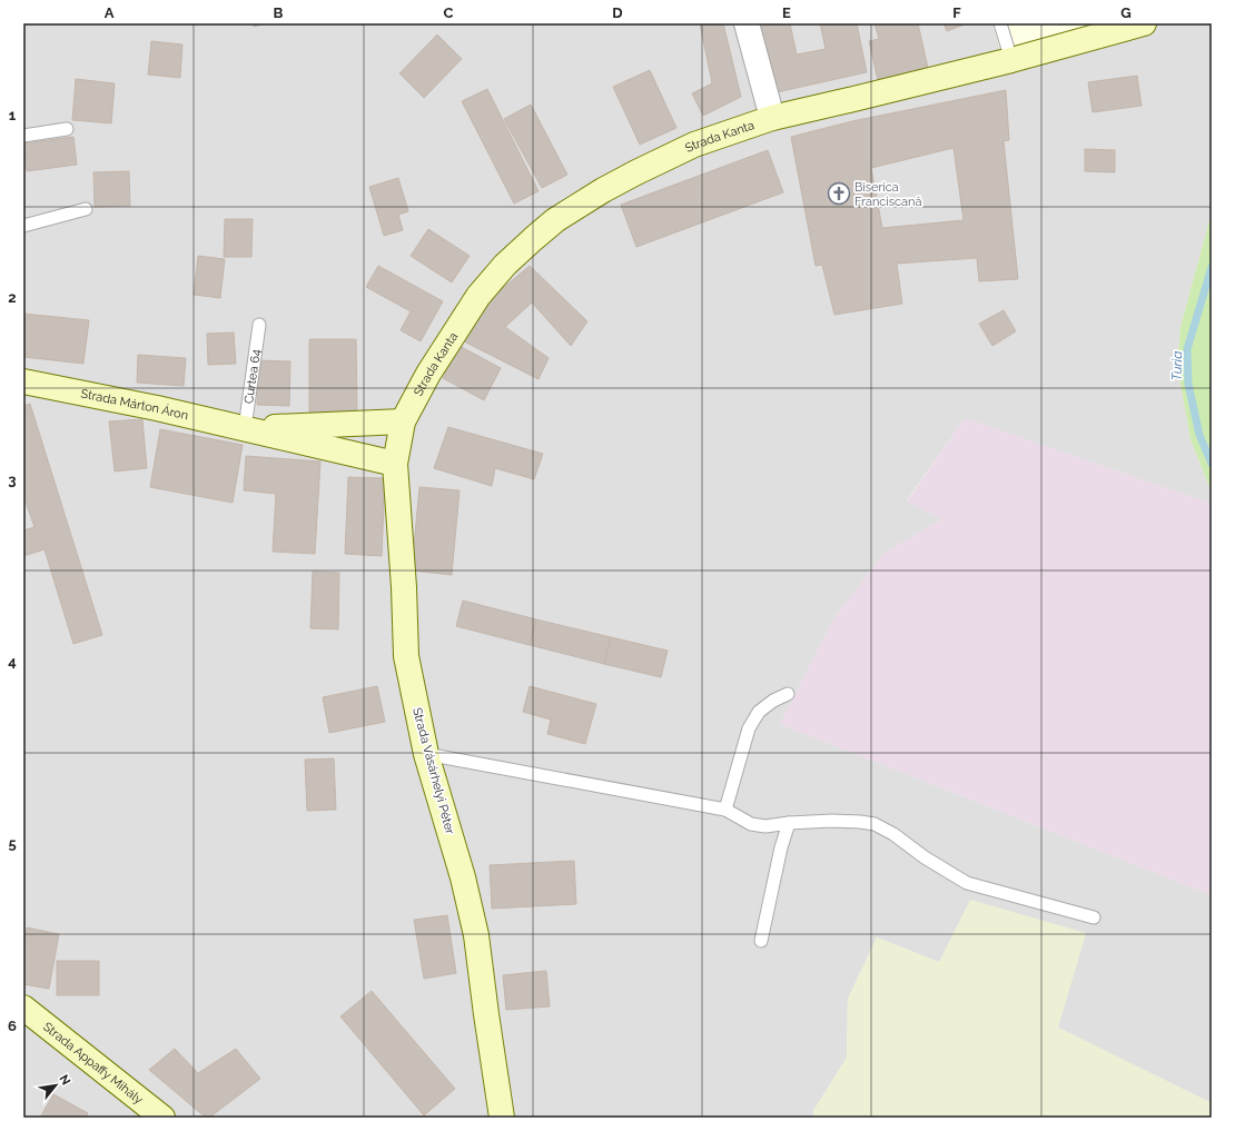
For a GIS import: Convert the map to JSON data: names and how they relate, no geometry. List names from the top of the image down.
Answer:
{
  "streets": {
    "street": [
      "Strada Kanta",
      "Strada Márton Áron",
      "Strada Vásárhelyi Péter",
      "Strada Appaffy Mihály"
    ],
    "lane": ["Curtea 64"]
  },
  "crossings": [
    ["Strada Kanta", "Strada Márton Áron"],
    ["Strada Kanta", "Strada Vásárhelyi Péter"],
    ["Curtea 64", "Strada Márton Áron"],
    ["Strada Márton Áron", "Strada Vásárhelyi Péter"]
  ],
  "water": ["Turia"],
  "places": {
    "church": ["Biserica Franciscană"]
  },
  "north": "top right",
  "grid": {
    "columns": [
      "A",
      "B",
      "C",
      "D",
      "E",
      "F",
      "G"
    ],
    "rows": [
      "1",
      "2",
      "3",
      "4",
      "5",
      "6"
    ]
  }
}
